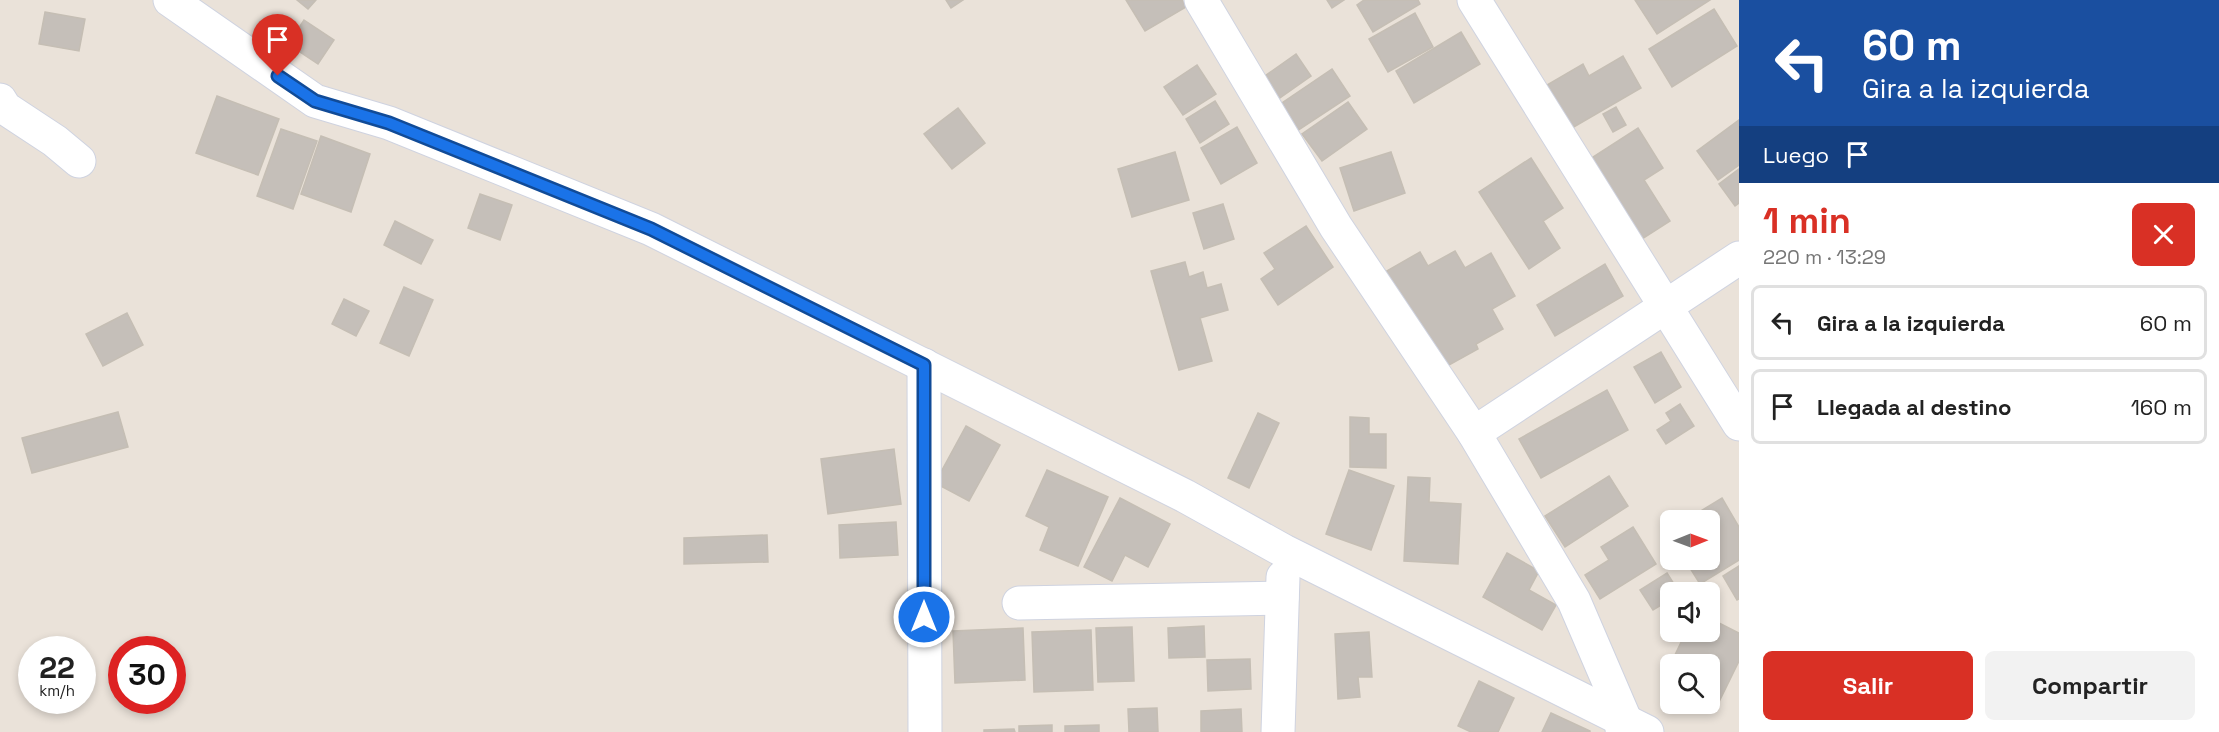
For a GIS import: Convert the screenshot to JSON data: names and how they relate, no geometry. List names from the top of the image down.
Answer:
{
  "north": "right",
  "page": {
    "turn": ["60 m", "Gira a la izquierda"],
    "then": "Luego",
    "heading": ["1 min", "220 m · 13:29"],
    "list": [
      {
        "name": "Gira a la izquierda",
        "value": "60 m"
      },
      {
        "name": "Llegada al destino",
        "value": "160 m"
      }
    ],
    "speed": "22 km/h",
    "limit": "30",
    "buttons": ["Salir", "Compartir"]
  }
}
